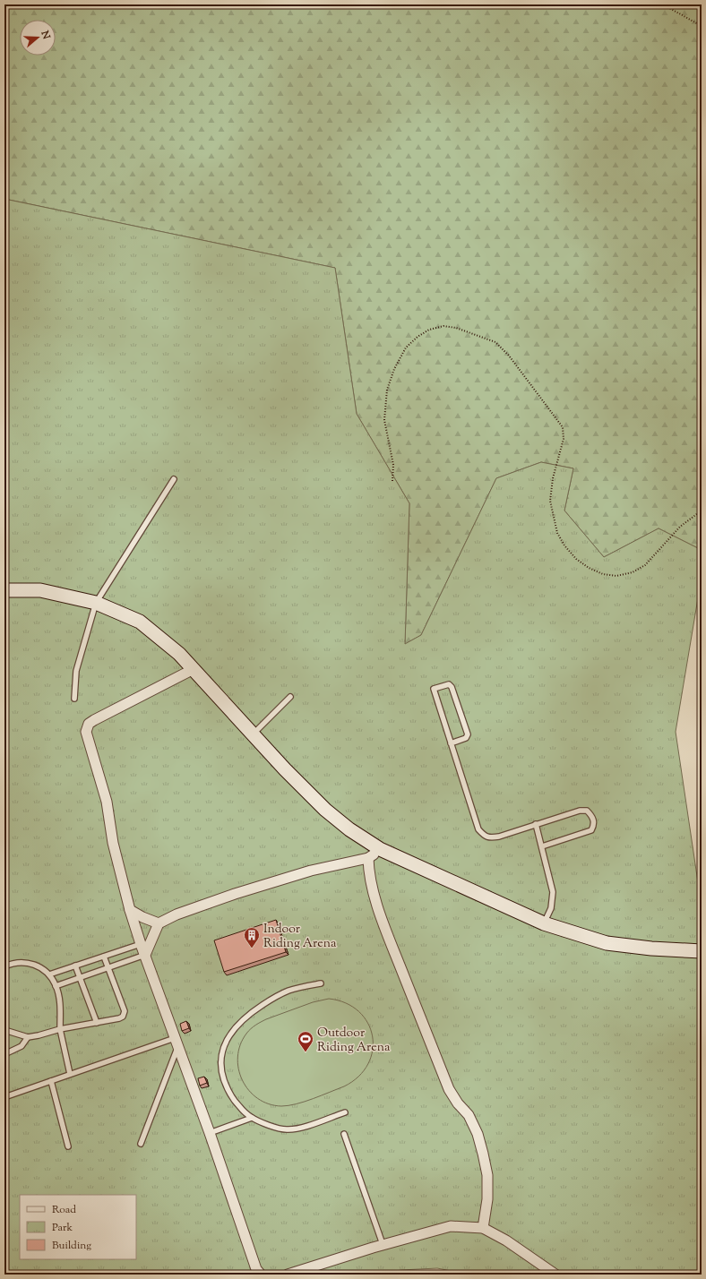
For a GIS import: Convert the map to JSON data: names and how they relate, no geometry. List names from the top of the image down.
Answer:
{
  "places": {
    "building": ["Indoor Riding Arena"],
    "sports": ["Outdoor Riding Arena"]
  },
  "legend": ["Road", "Park", "Building"],
  "north": "right"
}
